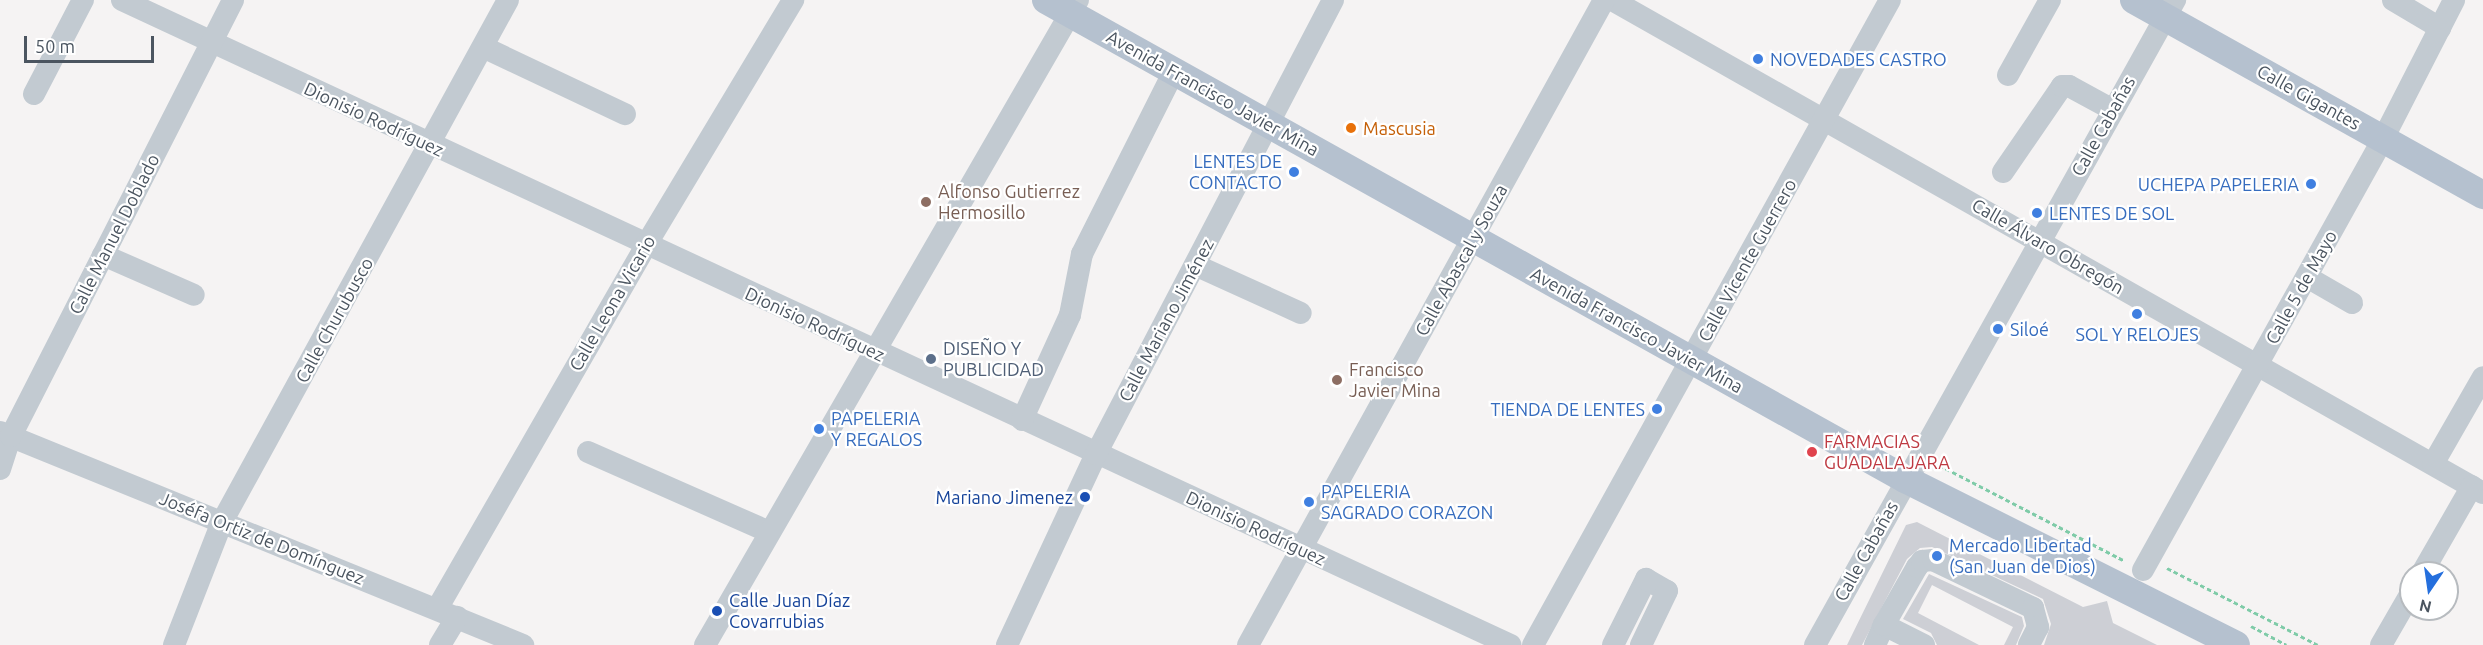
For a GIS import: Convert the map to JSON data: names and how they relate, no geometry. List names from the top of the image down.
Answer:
{
  "streets": {
    "main road": ["Avenida Francisco Javier Mina", "Calle Gigantes"],
    "street": [
      "Dionisio Rodríguez",
      "Calle Cabañas",
      "Calle Manuel Doblado",
      "Calle Álvaro Obregón",
      "Calle Abascal y Souza",
      "Calle Vicente Guerrero",
      "Calle 5 de Mayo",
      "Calle Leona Vicario",
      "Calle Churubusco",
      "Calle Mariano Jiménez",
      "Joséfa Ortiz de Domínguez"
    ]
  },
  "crossings": [
    ["Avenida Francisco Javier Mina", "Calle Cabañas"],
    ["Avenida Francisco Javier Mina", "Calle Abascal y Souza"],
    ["Avenida Francisco Javier Mina", "Calle Vicente Guerrero"],
    ["Avenida Francisco Javier Mina", "Calle Mariano Jiménez"],
    ["Calle Gigantes", "Calle Cabañas"],
    ["Calle Gigantes", "Calle 5 de Mayo"],
    ["Dionisio Rodríguez", "Calle Manuel Doblado"],
    ["Dionisio Rodríguez", "Calle Abascal y Souza"],
    ["Dionisio Rodríguez", "Calle Leona Vicario"],
    ["Dionisio Rodríguez", "Calle Churubusco"],
    ["Dionisio Rodríguez", "Calle Mariano Jiménez"],
    ["Calle Cabañas", "Calle Álvaro Obregón"],
    ["Calle Manuel Doblado", "Joséfa Ortiz de Domínguez"],
    ["Calle Álvaro Obregón", "Calle Vicente Guerrero"],
    ["Calle Álvaro Obregón", "Calle 5 de Mayo"],
    ["Calle Leona Vicario", "Joséfa Ortiz de Domínguez"],
    ["Calle Churubusco", "Joséfa Ortiz de Domínguez"]
  ],
  "places": [
    "NOVEDADES CASTRO",
    "Mascusia",
    "LENTES DE CONTACTO",
    "UCHEPA PAPELERIA",
    "Alfonso Gutierrez Hermosillo",
    "LENTES DE SOL",
    "SOL Y RELOJES",
    "Siloé",
    "DISEÑO Y PUBLICIDAD",
    "Francisco Javier Mina",
    "TIENDA DE LENTES",
    "PAPELERIA Y REGALOS",
    "FARMACIAS GUADALAJARA",
    "Mariano Jimenez",
    "PAPELERIA SAGRADO CORAZON",
    "Mercado Libertad (San Juan de Dios)",
    "Calle Juan Díaz Covarrubias"
  ],
  "scale_bar": "50 m",
  "north": "bottom"
}
